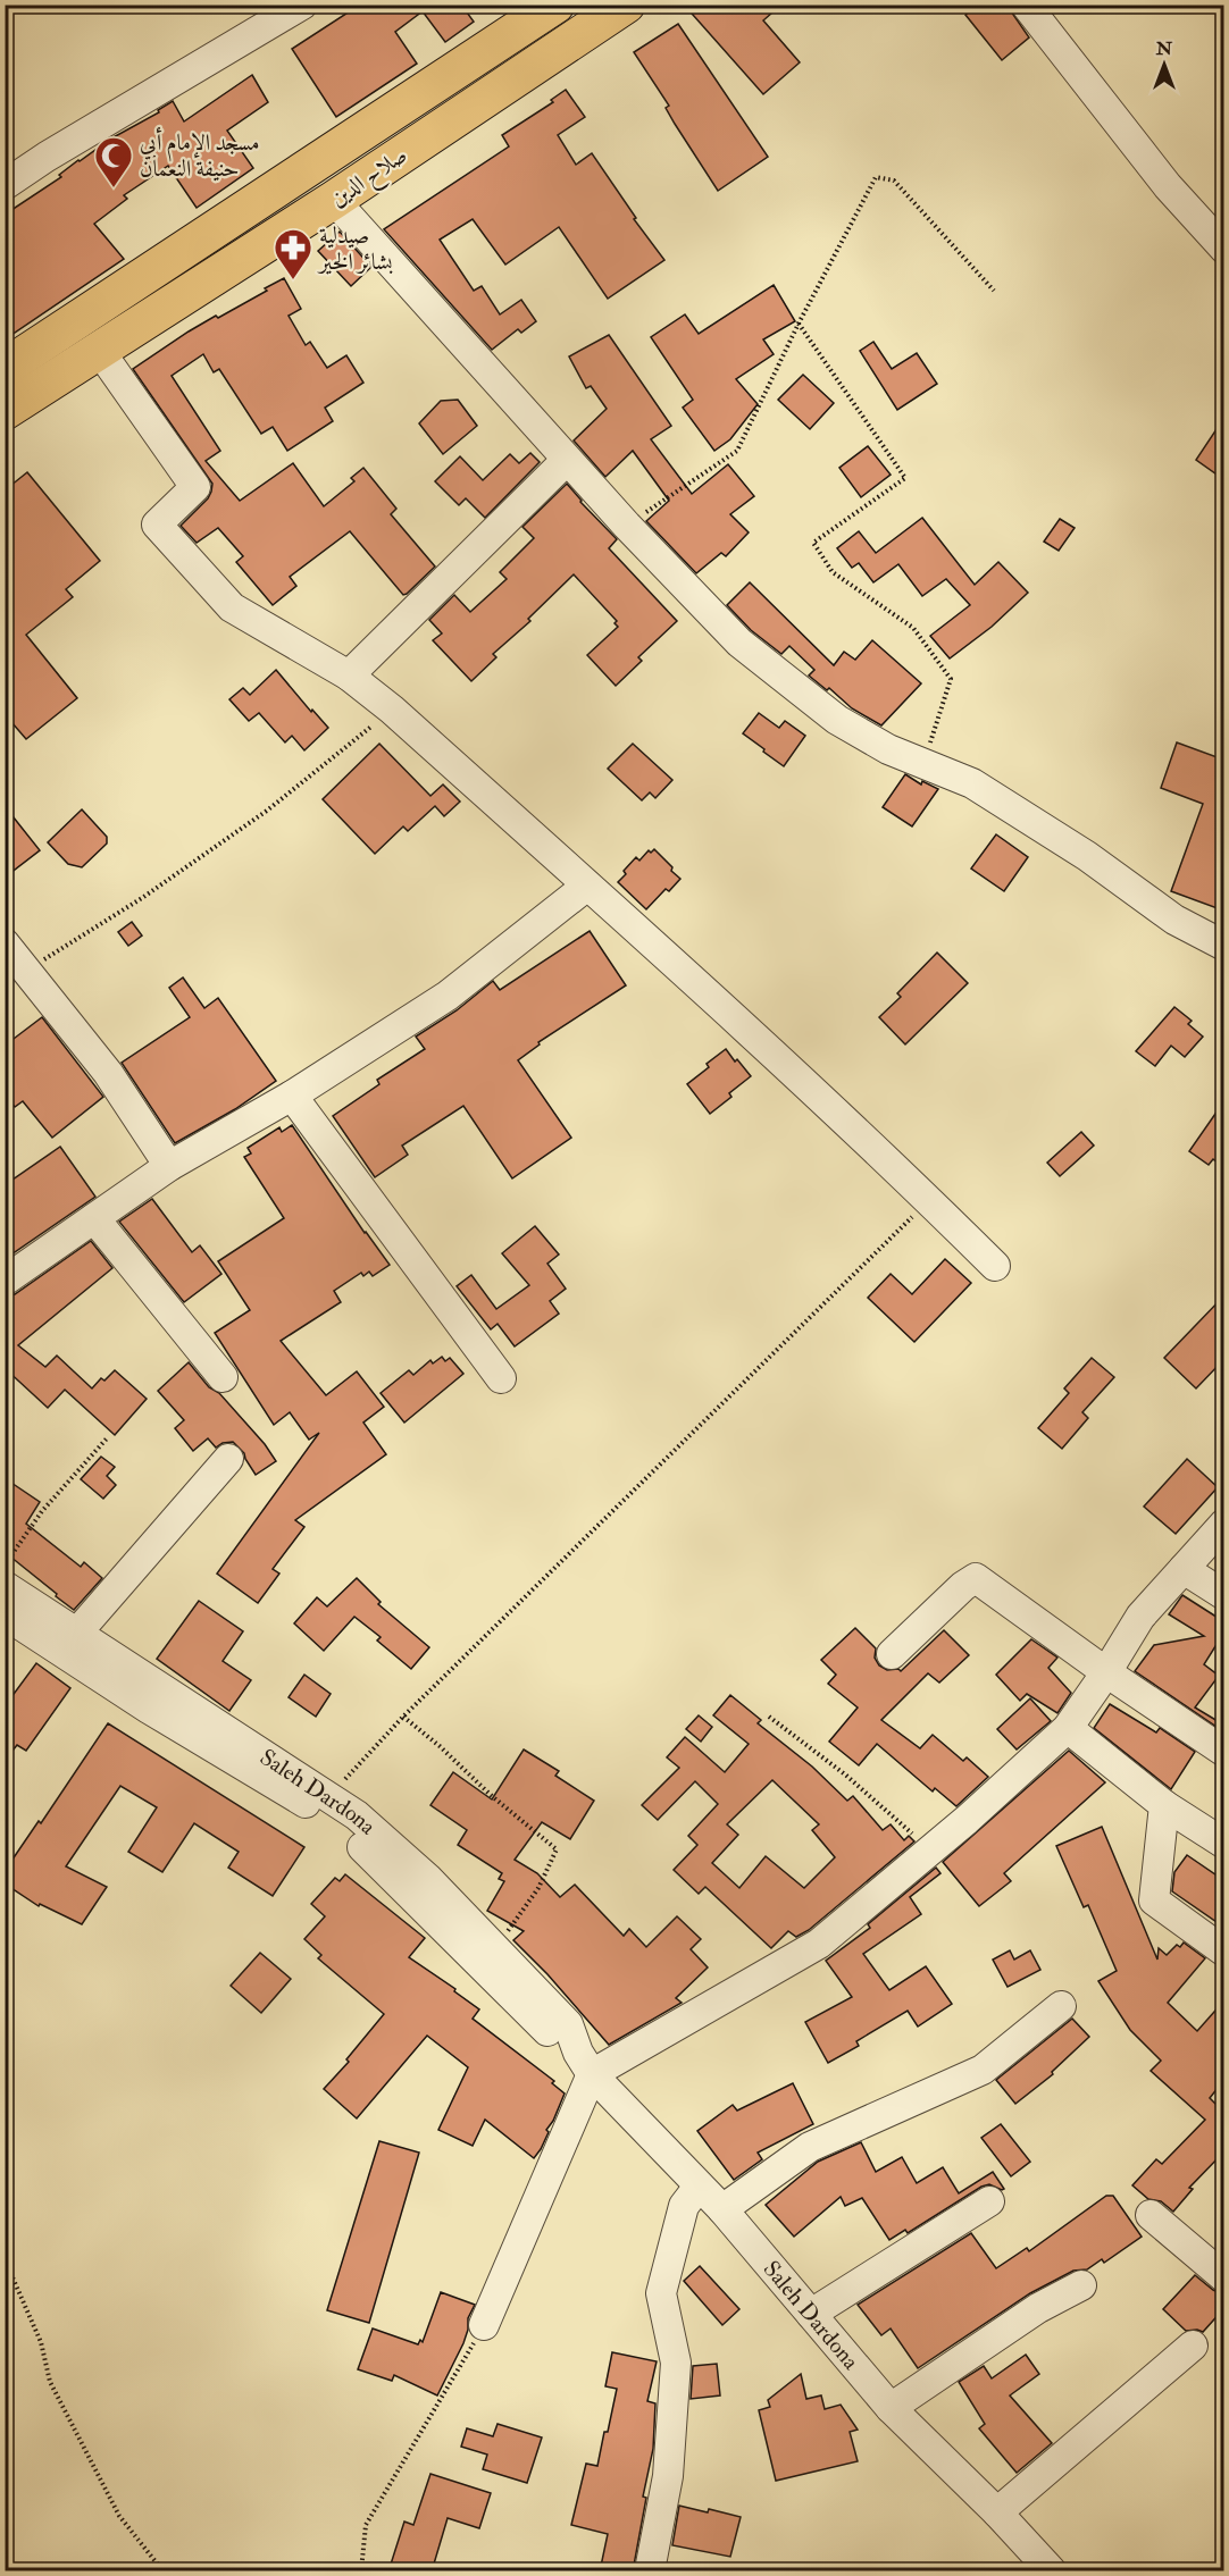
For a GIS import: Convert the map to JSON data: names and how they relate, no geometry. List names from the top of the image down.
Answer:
{
  "streets": {
    "highway": ["صلاح الدين"],
    "street": ["Saleh Dardona"]
  },
  "places": {
    "mosque": ["مسجد الإمام أبي حنيفة النعمان"],
    "pharmacy": ["صيدلية بشائر الخير"]
  },
  "north": "top"
}
